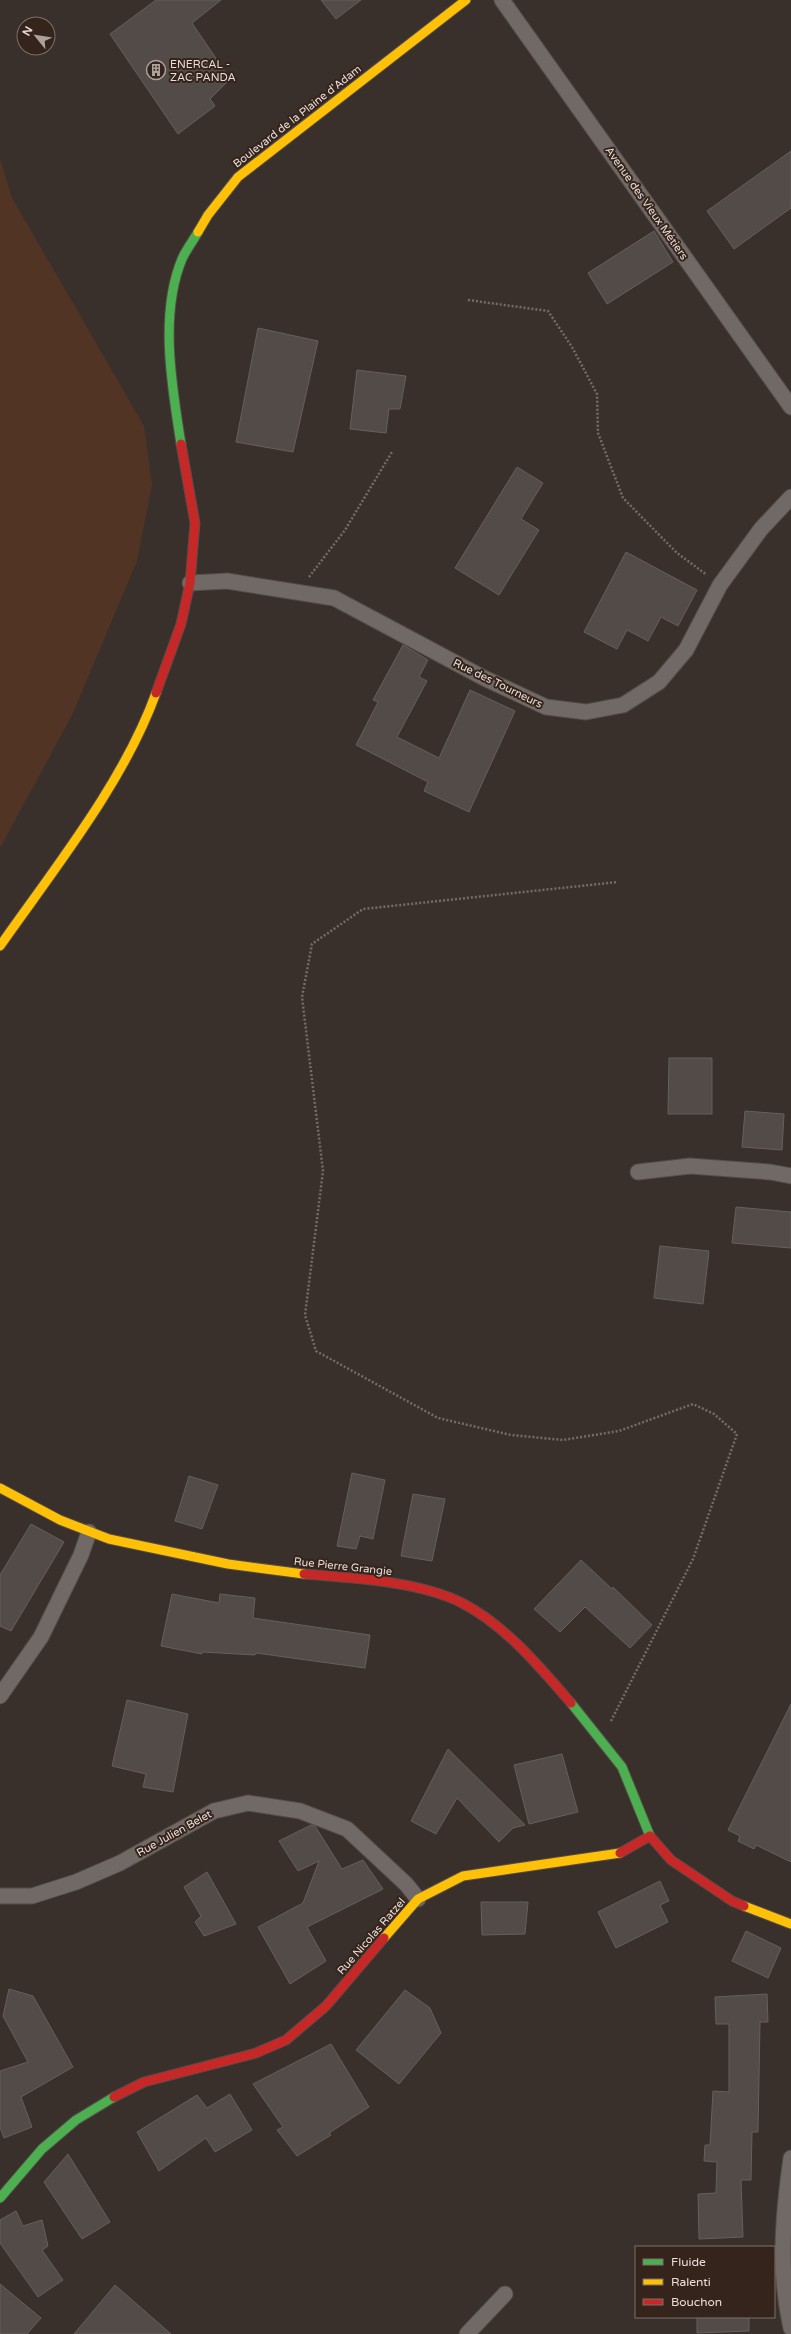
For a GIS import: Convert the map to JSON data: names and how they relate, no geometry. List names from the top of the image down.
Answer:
{
  "streets": {
    "street": [
      "Boulevard de la Plaine d'Adam",
      "Avenue des Vieux Métiers",
      "Rue des Tourneurs",
      "Rue Pierre Grangie",
      "Rue Julien Belet",
      "Rue Nicolas Ratzel"
    ]
  },
  "crossings": [
    ["Boulevard de la Plaine d'Adam", "Rue des Tourneurs"],
    ["Rue Pierre Grangie", "Rue Nicolas Ratzel"],
    ["Rue Julien Belet", "Rue Nicolas Ratzel"]
  ],
  "places": {
    "building": ["ENERCAL - ZAC PANDA"]
  },
  "legend": ["Fluide", "Ralenti", "Bouchon"],
  "north": "top left"
}
